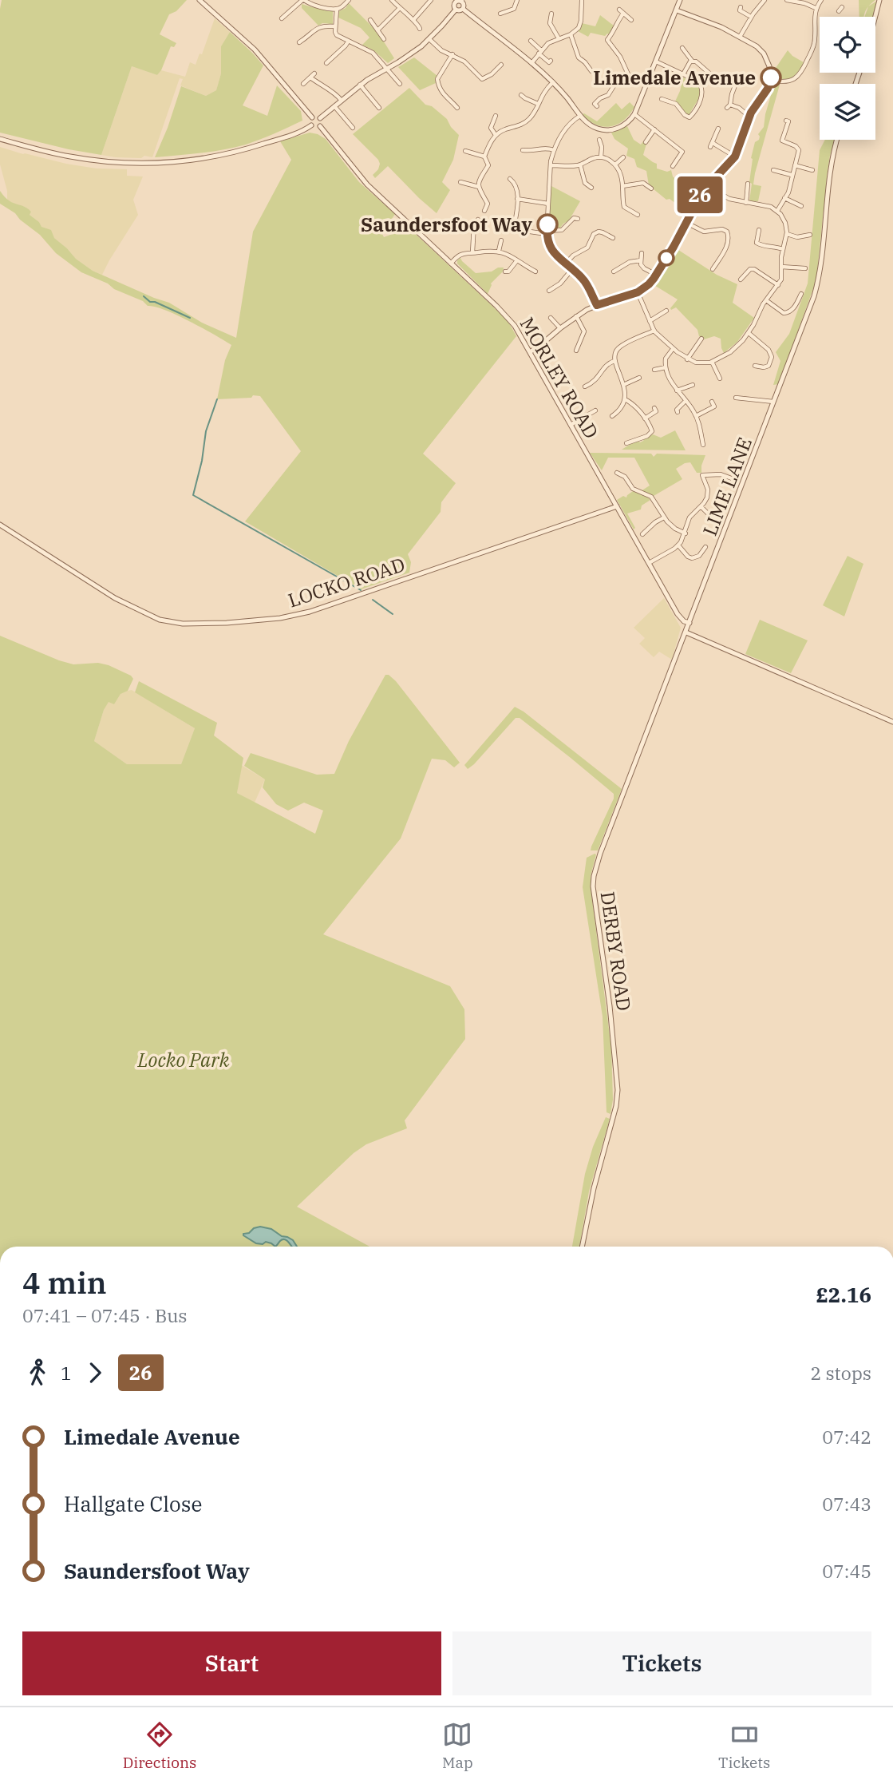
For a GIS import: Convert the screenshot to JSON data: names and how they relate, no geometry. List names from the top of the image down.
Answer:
{
  "streets": {
    "street": [
      "MORLEY ROAD",
      "LIME LANE",
      "LOCKO ROAD",
      "DERBY ROAD"
    ]
  },
  "crossings": [
    ["MORLEY ROAD", "LIME LANE"],
    ["MORLEY ROAD", "LOCKO ROAD"],
    ["LIME LANE", "DERBY ROAD"]
  ],
  "parks": ["Locko Park"],
  "places": ["Limedale Avenue", "Saundersfoot Way"],
  "lines": ["bus line 26"],
  "page": {
    "on_map": "26",
    "heading": ["4 min", "07:41 – 07:45 · Bus", "£2.16"],
    "legs": ["1", "26", "2 stops"],
    "list": [
      {
        "name": "Limedale Avenue",
        "value": "07:42"
      },
      {
        "name": "Hallgate Close",
        "value": "07:43"
      },
      {
        "name": "Saundersfoot Way",
        "value": "07:45"
      }
    ],
    "buttons": ["Start", "Tickets"],
    "tabs": ["Directions", "Map", "Tickets"]
  }
}
